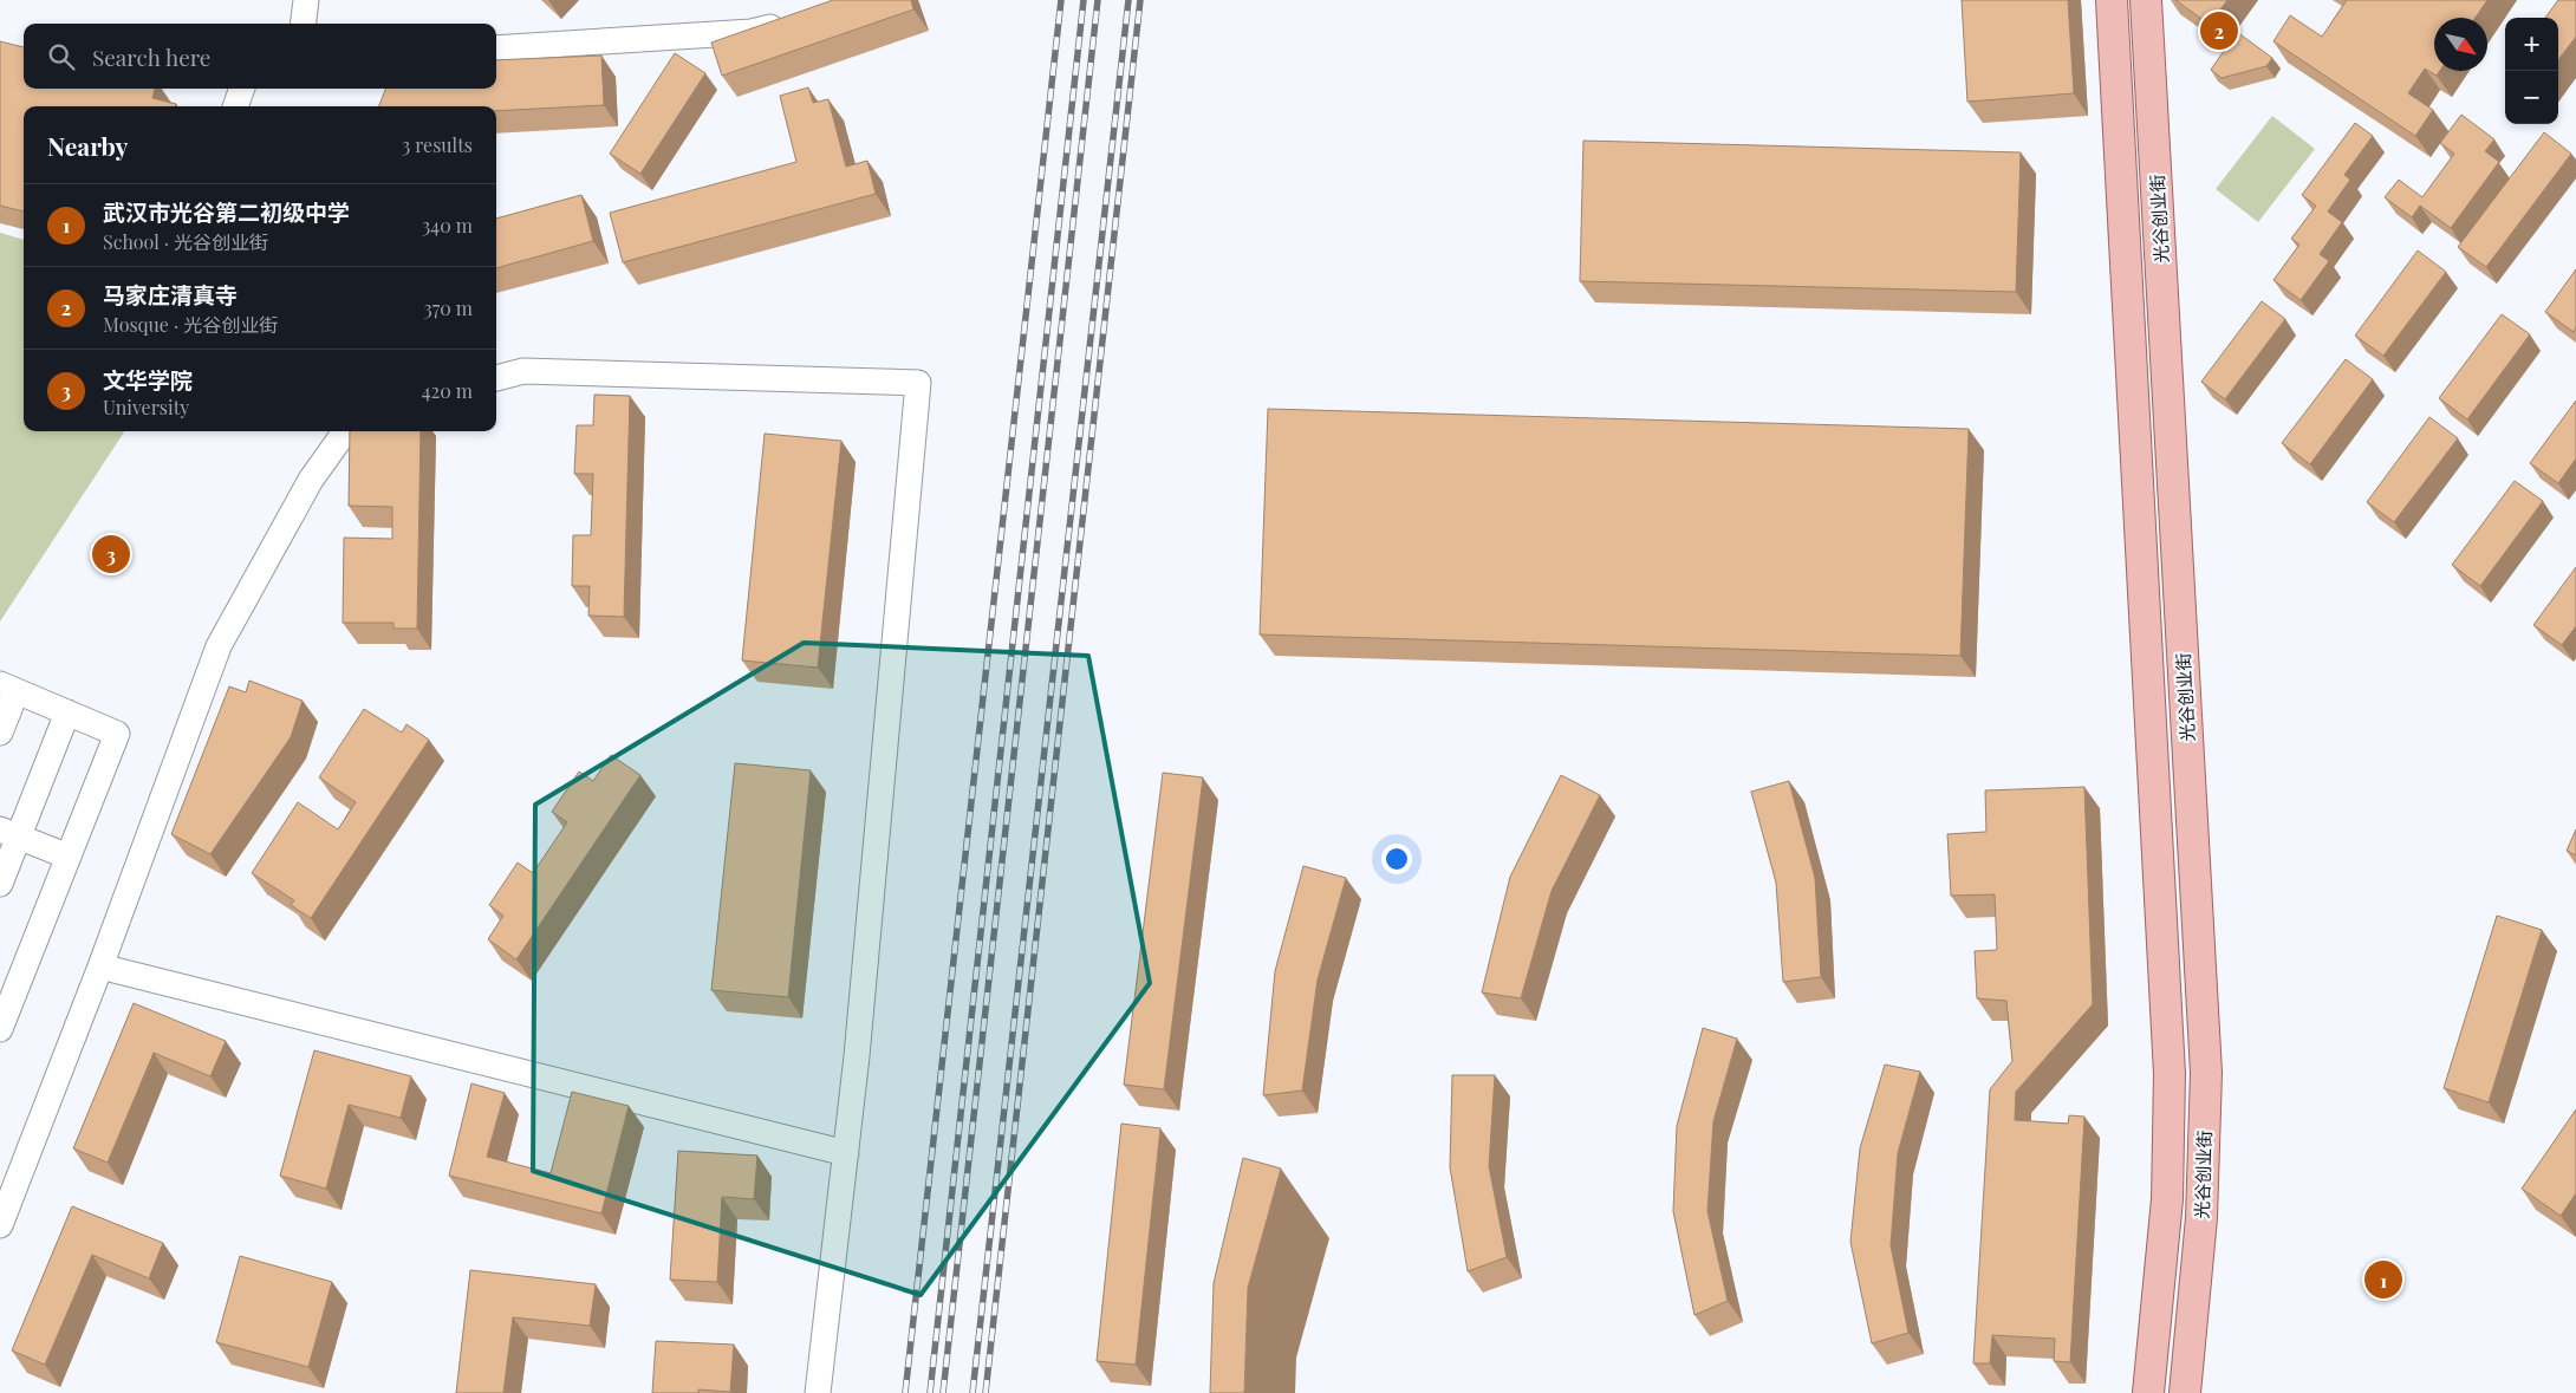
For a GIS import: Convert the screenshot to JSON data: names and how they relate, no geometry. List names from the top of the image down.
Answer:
{
  "streets": {
    "main road": ["光谷创业街"]
  },
  "north": "bottom right",
  "page": {
    "pins": ["2", "3", "1"],
    "map_buttons": ["+", "−"],
    "search": "Search here",
    "heading": ["Nearby", "3 results"],
    "list": [
      {
        "mark": "1",
        "name": "武汉市光谷第二初级中学",
        "note": "School · 光谷创业街",
        "value": "340 m"
      },
      {
        "mark": "2",
        "name": "马家庄清真寺",
        "note": "Mosque · 光谷创业街",
        "value": "370 m"
      },
      {
        "mark": "3",
        "name": "文华学院",
        "note": "University",
        "value": "420 m"
      }
    ]
  }
}
